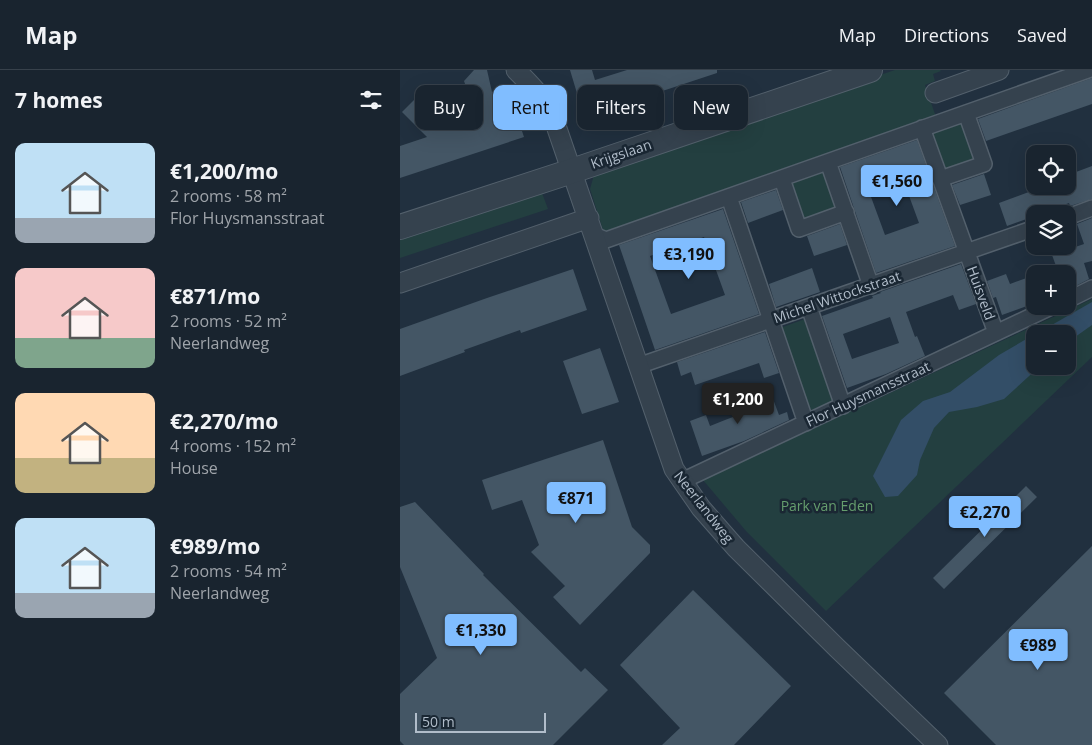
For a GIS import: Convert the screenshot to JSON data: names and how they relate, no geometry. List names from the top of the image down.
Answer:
{
  "streets": {
    "street": [
      "Krijgslaan",
      "Huisveld",
      "Michel Wittockstraat",
      "Flor Huysmansstraat",
      "Neerlandweg"
    ]
  },
  "crossings": [
    ["Krijgslaan", "Neerlandweg"],
    ["Huisveld", "Michel Wittockstraat"],
    ["Huisveld", "Flor Huysmansstraat"],
    ["Michel Wittockstraat", "Neerlandweg"],
    ["Flor Huysmansstraat", "Neerlandweg"]
  ],
  "parks": ["Park van Eden"],
  "scale_bar": "50 m",
  "page": {
    "header": "Map",
    "nav": ["Map", "Directions", "Saved"],
    "heading": "7 homes",
    "chip": [
      "Buy",
      "Rent",
      "Filters",
      "New"
    ],
    "list": [
      {
        "name": "€1,200/mo",
        "note": "2 rooms · 58 m² · Flor Huysmansstraat"
      },
      {
        "name": "€871/mo",
        "note": "2 rooms · 52 m² · Neerlandweg"
      },
      {
        "name": "€2,270/mo",
        "note": "4 rooms · 152 m² · House"
      },
      {
        "name": "€989/mo",
        "note": "2 rooms · 54 m² · Neerlandweg"
      }
    ],
    "map_buttons": ["+", "−"],
    "price": [
      "€1,560",
      "€3,190",
      "€1,200",
      "€871",
      "€2,270",
      "€1,330",
      "€989"
    ],
    "scale": "50 m"
  }
}
